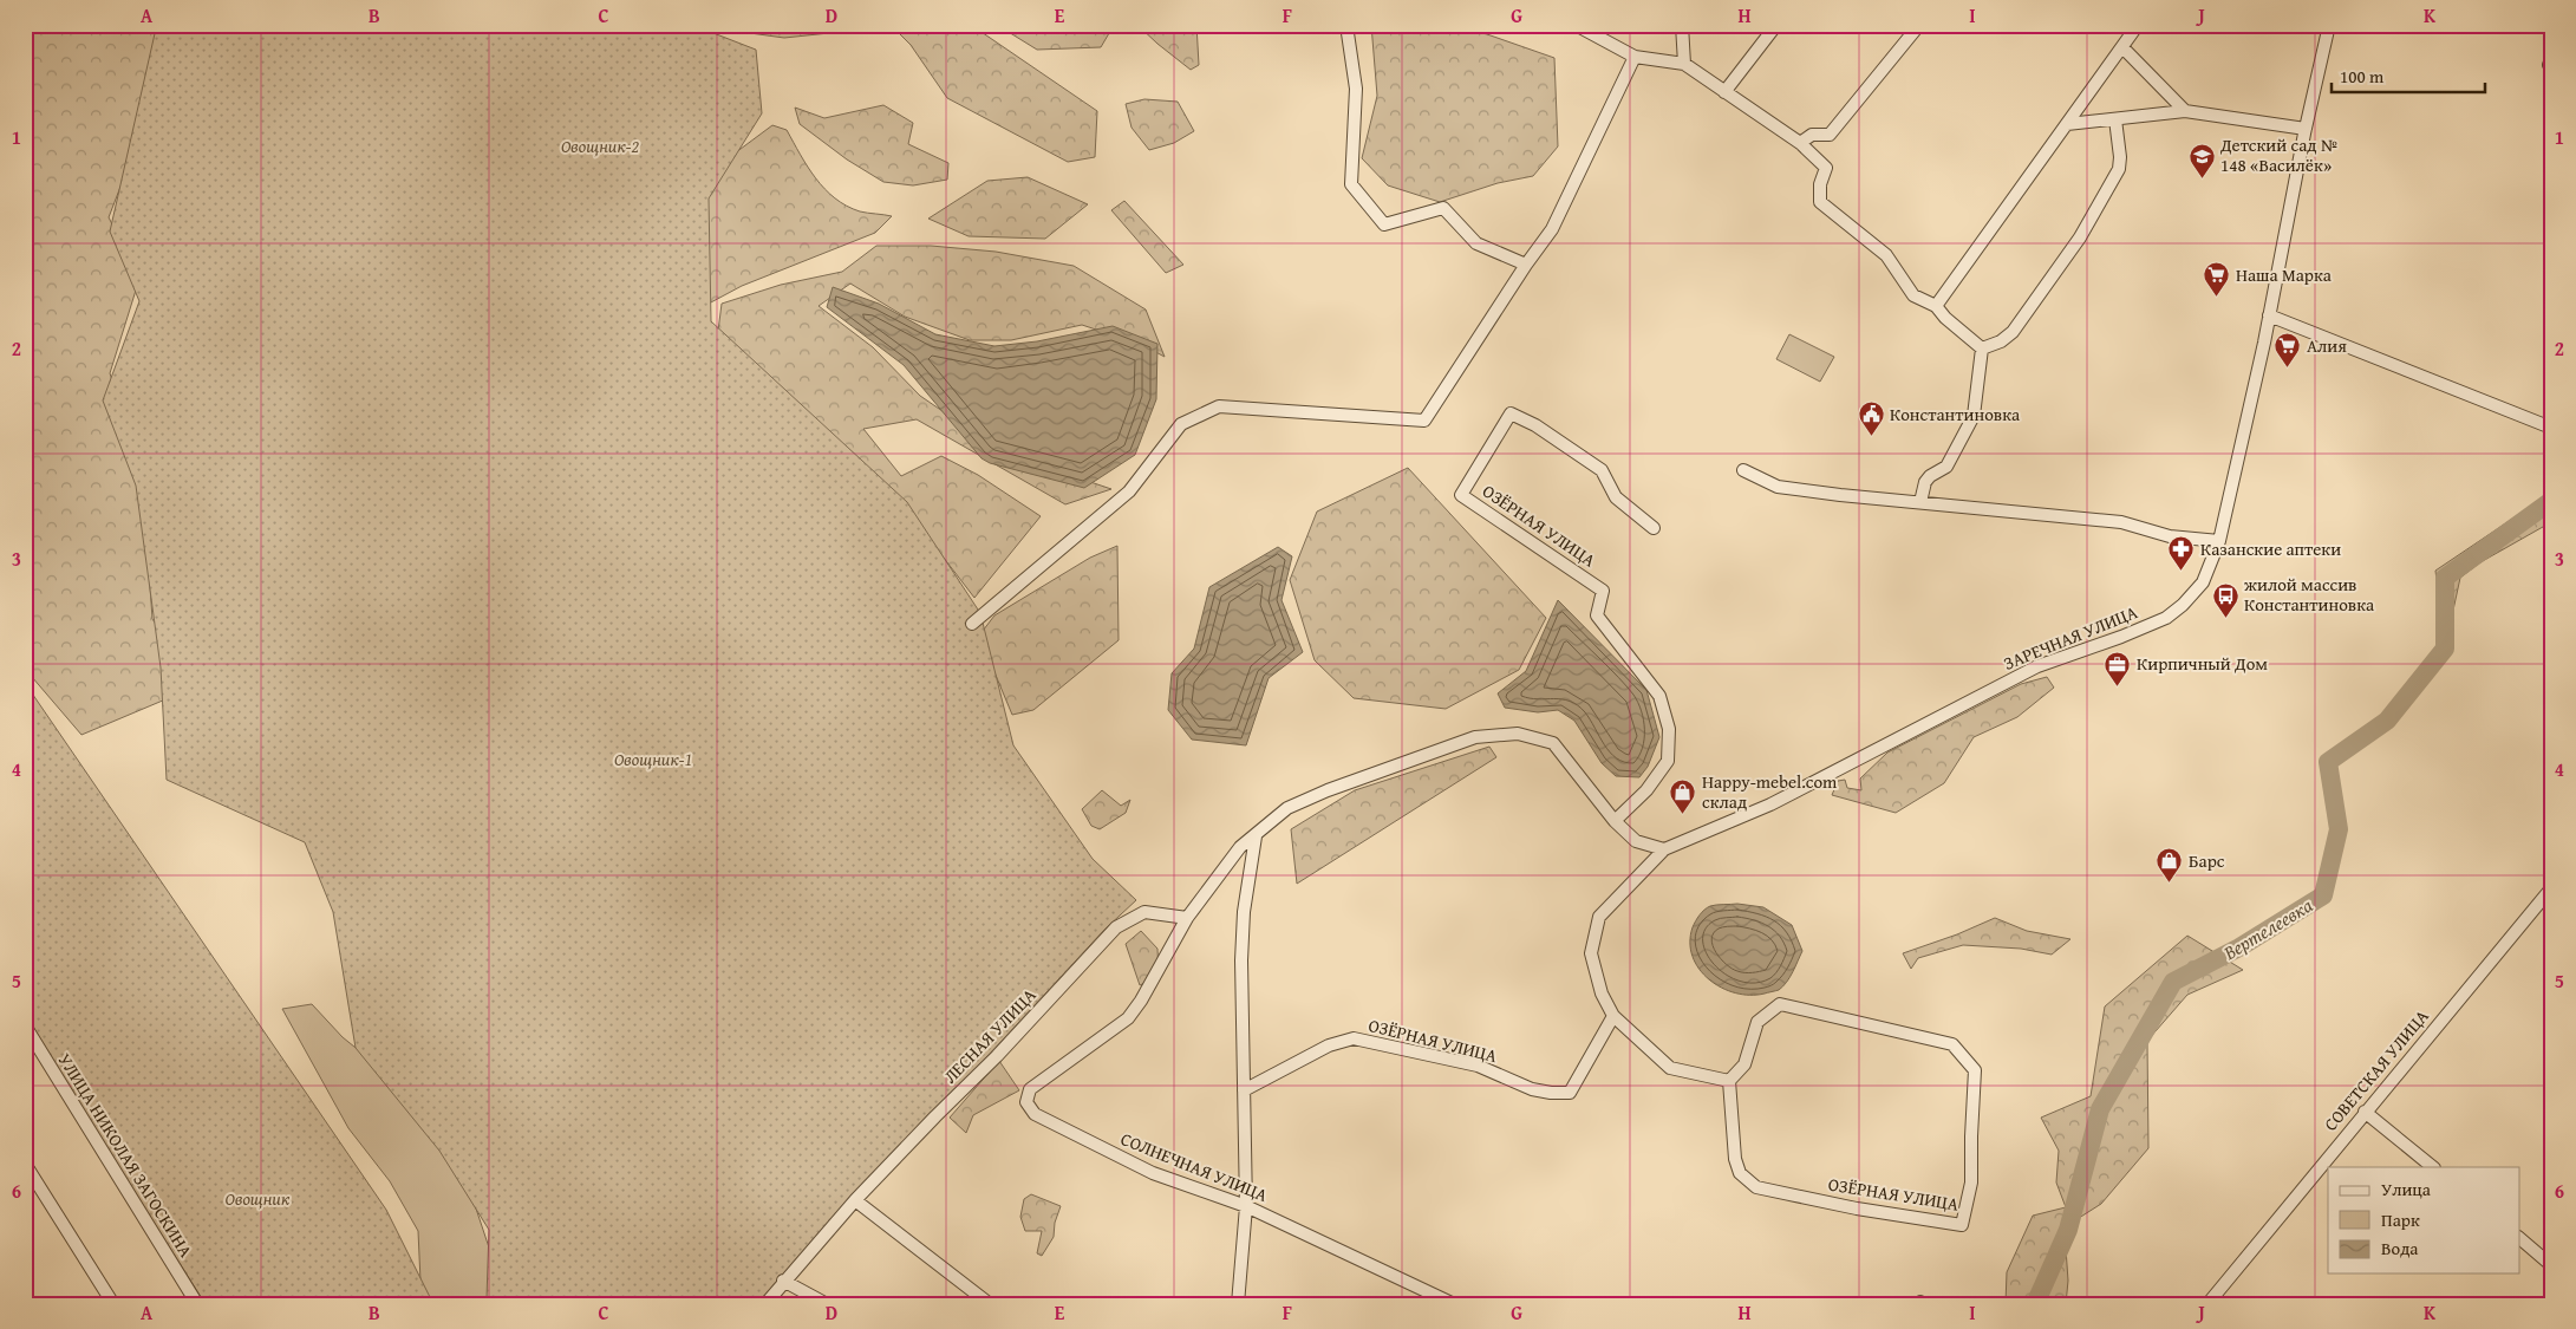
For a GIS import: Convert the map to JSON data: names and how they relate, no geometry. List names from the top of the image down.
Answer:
{
  "streets": {
    "street": [
      "ОЗЁРНАЯ УЛИЦА",
      "ЗАРЕЧНАЯ УЛИЦА",
      "ЛЕСНАЯ УЛИЦА",
      "СОВЕТСКАЯ УЛИЦА",
      "УЛИЦА НИКОЛАЯ ЗАГОСКИНА",
      "СОЛНЕЧНАЯ УЛИЦА"
    ]
  },
  "crossings": [
    ["ЛЕСНАЯ УЛИЦА", "СОЛНЕЧНАЯ УЛИЦА"]
  ],
  "water": ["Вертелеевка"],
  "parks": ["Овощник-2", "Овощник-1", "Овощник"],
  "places": {
    "school or university": ["Детский сад № 148 «Василёк»"],
    "supermarket": ["Наша Марка", "Алия"],
    "public building": ["Константиновка"],
    "pharmacy": ["Казанские аптеки"],
    "bus stop": ["жилой массив Константиновка"],
    "office": ["Кирпичный Дом"],
    "shop": ["Happy-mebel.com склад", "Барс"]
  },
  "legend": ["Улица", "Парк", "Вода"],
  "scale_bar": "100 m",
  "grid": {
    "columns": [
      "A",
      "B",
      "C",
      "D",
      "E",
      "F",
      "G",
      "H",
      "I",
      "J",
      "K"
    ],
    "rows": [
      "1",
      "2",
      "3",
      "4",
      "5",
      "6"
    ]
  }
}
